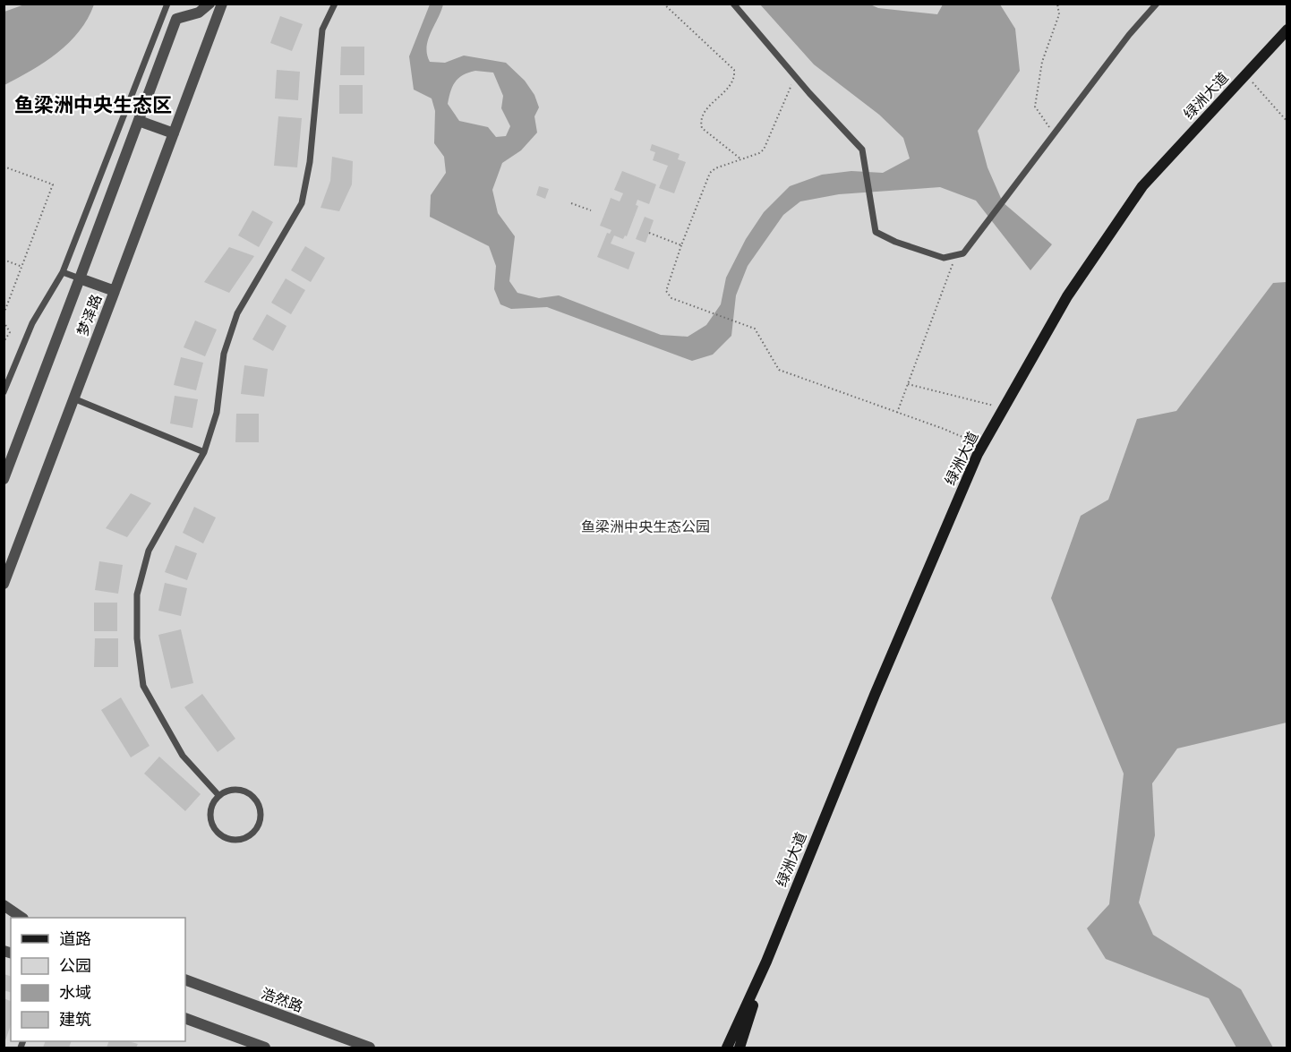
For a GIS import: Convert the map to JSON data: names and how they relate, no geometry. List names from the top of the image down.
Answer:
{
  "streets": {
    "main road": ["绿洲大道"],
    "street": ["梦泽路", "浩然路"]
  },
  "districts": ["鱼梁洲中央生态区"],
  "parks": ["鱼梁洲中央生态公园"],
  "legend": [
    "道路",
    "公园",
    "水域",
    "建筑"
  ]
}
